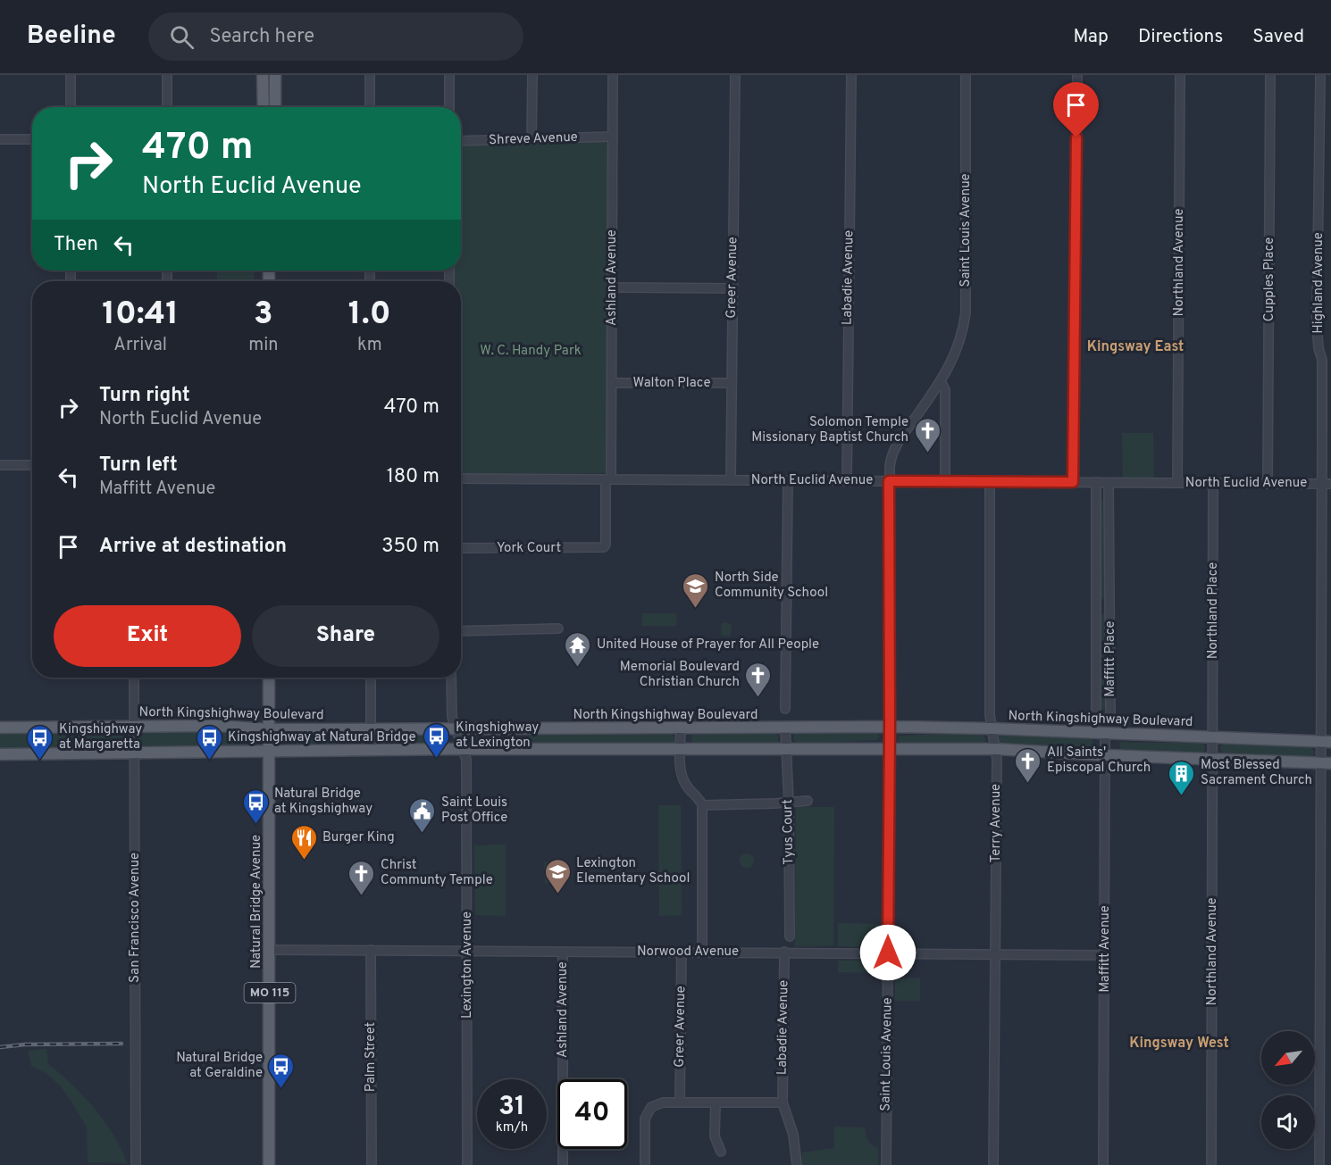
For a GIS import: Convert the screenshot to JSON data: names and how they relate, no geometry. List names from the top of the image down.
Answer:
{
  "streets": {
    "main road": ["North Kingshighway Boulevard", "Natural Bridge Avenue", "MO 115"],
    "street": [
      "Shreve Avenue",
      "Saint Louis Avenue",
      "Northland Avenue",
      "Ashland Avenue",
      "Greer Avenue",
      "Labadie Avenue",
      "Cupples Place",
      "Highland Avenue",
      "Walton Place",
      "North Euclid Avenue",
      "York Court",
      "Northland Place",
      "Maffitt Place",
      "Terry Avenue",
      "Tyus Court",
      "San Francisco Avenue",
      "Maffitt Avenue",
      "Norwood Avenue",
      "Lexington Avenue",
      "Palm Street"
    ]
  },
  "crossings": [
    ["Shreve Avenue", "Ashland Avenue"],
    ["Saint Louis Avenue", "North Euclid Avenue"],
    ["Saint Louis Avenue", "North Kingshighway Boulevard"],
    ["Saint Louis Avenue", "Norwood Avenue"],
    ["Northland Avenue", "North Euclid Avenue"],
    ["Northland Avenue", "Northland Place"],
    ["Northland Avenue", "North Kingshighway Boulevard"],
    ["Ashland Avenue", "Walton Place"],
    ["Ashland Avenue", "North Euclid Avenue"],
    ["Ashland Avenue", "York Court"],
    ["Ashland Avenue", "Norwood Avenue"],
    ["Greer Avenue", "Walton Place"],
    ["Greer Avenue", "North Euclid Avenue"],
    ["Greer Avenue", "Norwood Avenue"],
    ["Labadie Avenue", "North Euclid Avenue"],
    ["Labadie Avenue", "Norwood Avenue"],
    ["Cupples Place", "North Euclid Avenue"],
    ["Highland Avenue", "North Euclid Avenue"],
    ["Highland Avenue", "North Kingshighway Boulevard"],
    ["North Euclid Avenue", "Northland Place"],
    ["North Euclid Avenue", "Maffitt Place"],
    ["North Euclid Avenue", "Terry Avenue"],
    ["Northland Place", "North Kingshighway Boulevard"],
    ["North Kingshighway Boulevard", "Terry Avenue"],
    ["North Kingshighway Boulevard", "Tyus Court"],
    ["North Kingshighway Boulevard", "Natural Bridge Avenue"],
    ["North Kingshighway Boulevard", "San Francisco Avenue"],
    ["North Kingshighway Boulevard", "Maffitt Avenue"],
    ["North Kingshighway Boulevard", "Lexington Avenue"],
    ["Terry Avenue", "Norwood Avenue"],
    ["Natural Bridge Avenue", "Norwood Avenue"],
    ["Maffitt Avenue", "Norwood Avenue"],
    ["Norwood Avenue", "Lexington Avenue"],
    ["Norwood Avenue", "Palm Street"]
  ],
  "districts": ["Kingsway East", "Kingsway West"],
  "parks": ["W. C. Handy Park"],
  "places": {
    "church": [
      "Solomon Temple Missionary Baptist Church",
      "Memorial Boulevard Christian Church",
      "All Saints' Episcopal Church",
      "Christ Communty Temple"
    ],
    "school or university": ["North Side Community School", "Lexington Elementary School"],
    "temple": ["United House of Prayer for All People"],
    "bus stop": [
      "Kingshighway at Lexington",
      "Kingshighway at Margaretta",
      "Kingshighway at Natural Bridge",
      "Natural Bridge at Kingshighway",
      "Natural Bridge at Geraldine"
    ],
    "building": ["Most Blessed Sacrament Church"],
    "public building": ["Saint Louis Post Office"],
    "restaurant": ["Burger King"]
  },
  "north": "bottom left",
  "page": {
    "header": "Beeline",
    "search": "Search here",
    "nav": ["Map", "Directions", "Saved"],
    "turn": ["470 m", "North Euclid Avenue"],
    "then": "Then",
    "eta": [
      "10:41",
      "Arrival",
      "3",
      "min",
      "1.0",
      "km"
    ],
    "list": [
      {
        "name": "Turn right",
        "note": "North Euclid Avenue",
        "value": "470 m"
      },
      {
        "name": "Turn left",
        "note": "Maffitt Avenue",
        "value": "180 m"
      },
      {
        "name": "Arrive at destination",
        "value": "350 m"
      }
    ],
    "buttons": ["Exit", "Share"],
    "speed": "31 km/h",
    "limit": "40"
  }
}
